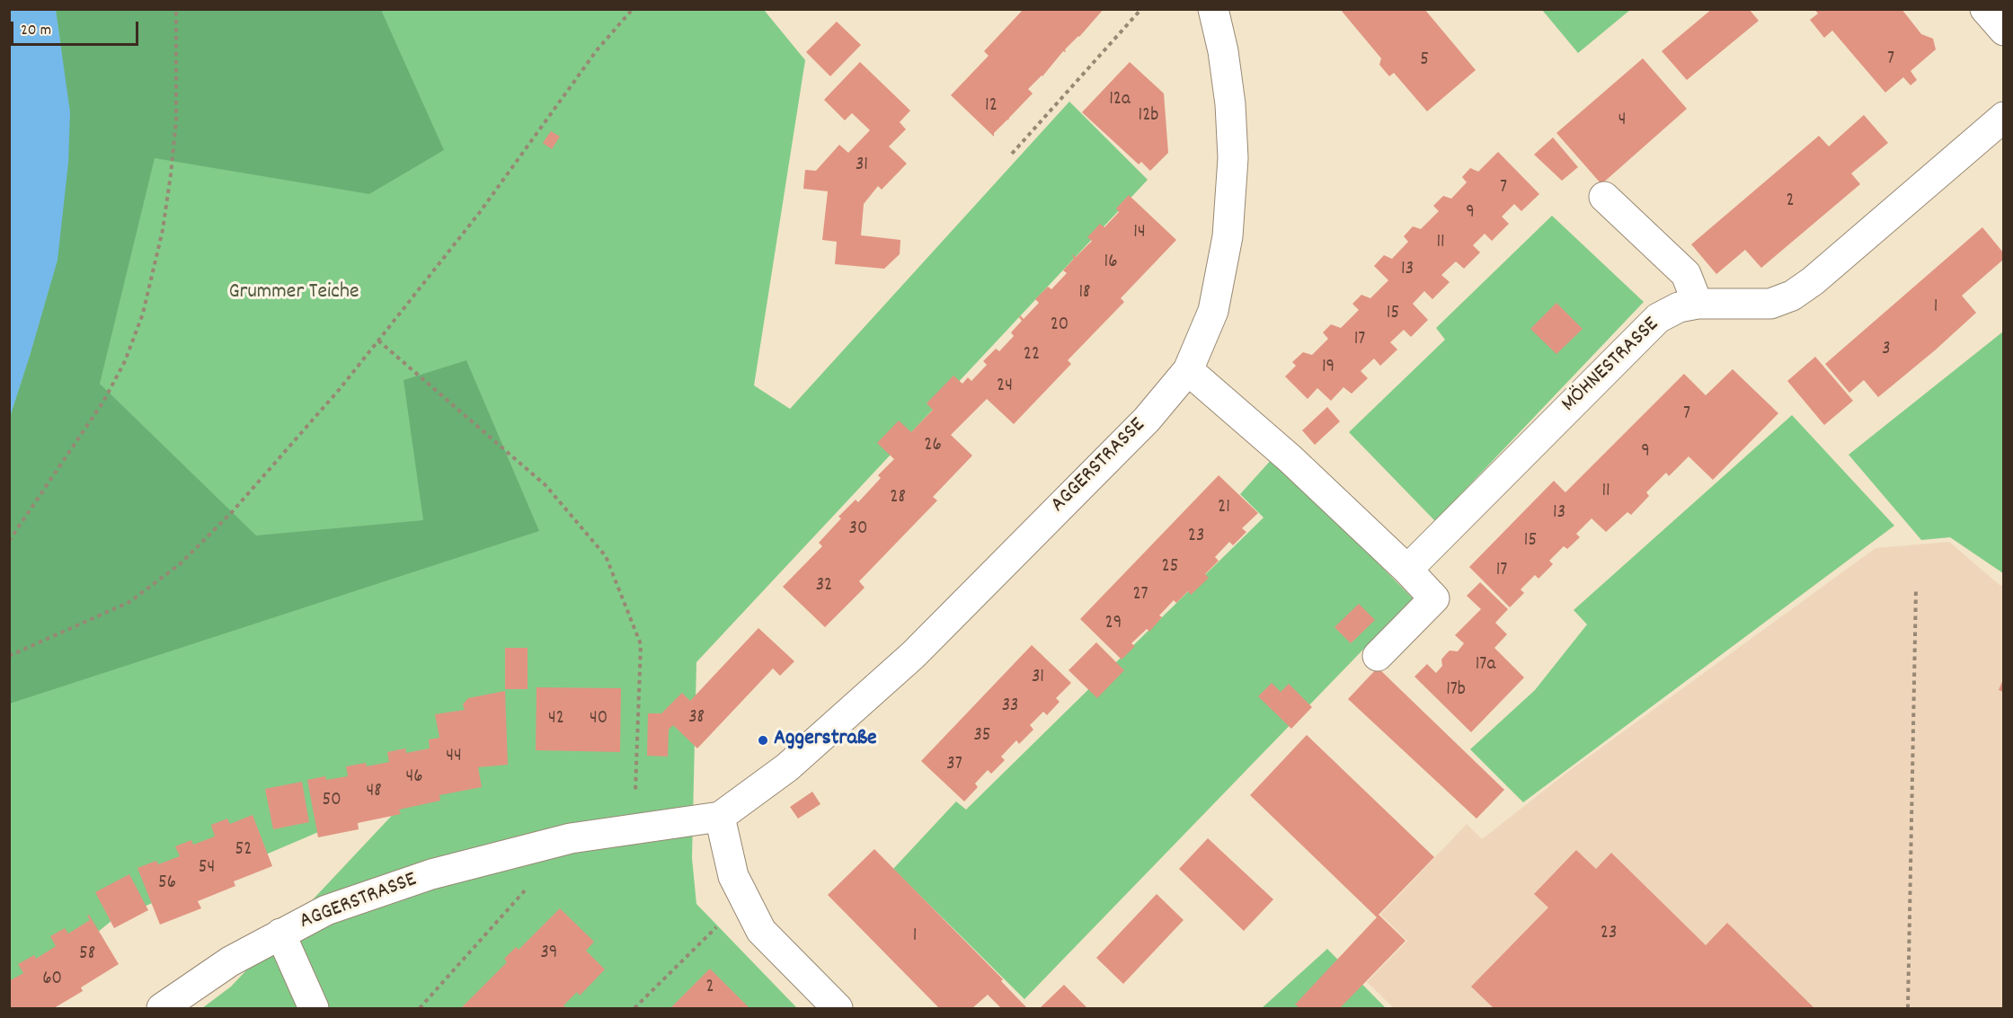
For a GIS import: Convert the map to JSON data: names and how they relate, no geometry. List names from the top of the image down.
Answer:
{
  "streets": {
    "street": ["MÖHNESTRASSE", "AGGERSTRASSE"]
  },
  "parks": ["Grummer Teiche"],
  "places": ["Aggerstraße"],
  "house_numbers": [
    "7",
    "5",
    "12a",
    "12",
    "12b",
    "4",
    "31",
    "7",
    "2",
    "9",
    "14",
    "11",
    "16",
    "13",
    "18",
    "1",
    "15",
    "20",
    "17",
    "3",
    "22",
    "19",
    "24",
    "7",
    "26",
    "9",
    "11",
    "28",
    "21",
    "13",
    "30",
    "23",
    "15",
    "25",
    "17",
    "32",
    "27",
    "29",
    "17a",
    "31",
    "17b",
    "33",
    "38",
    "42",
    "40",
    "35",
    "44",
    "37",
    "46",
    "48",
    "50",
    "52",
    "54",
    "56",
    "23",
    "1",
    "39",
    "58",
    "60",
    "2"
  ],
  "scale_bar": "20 m"
}
